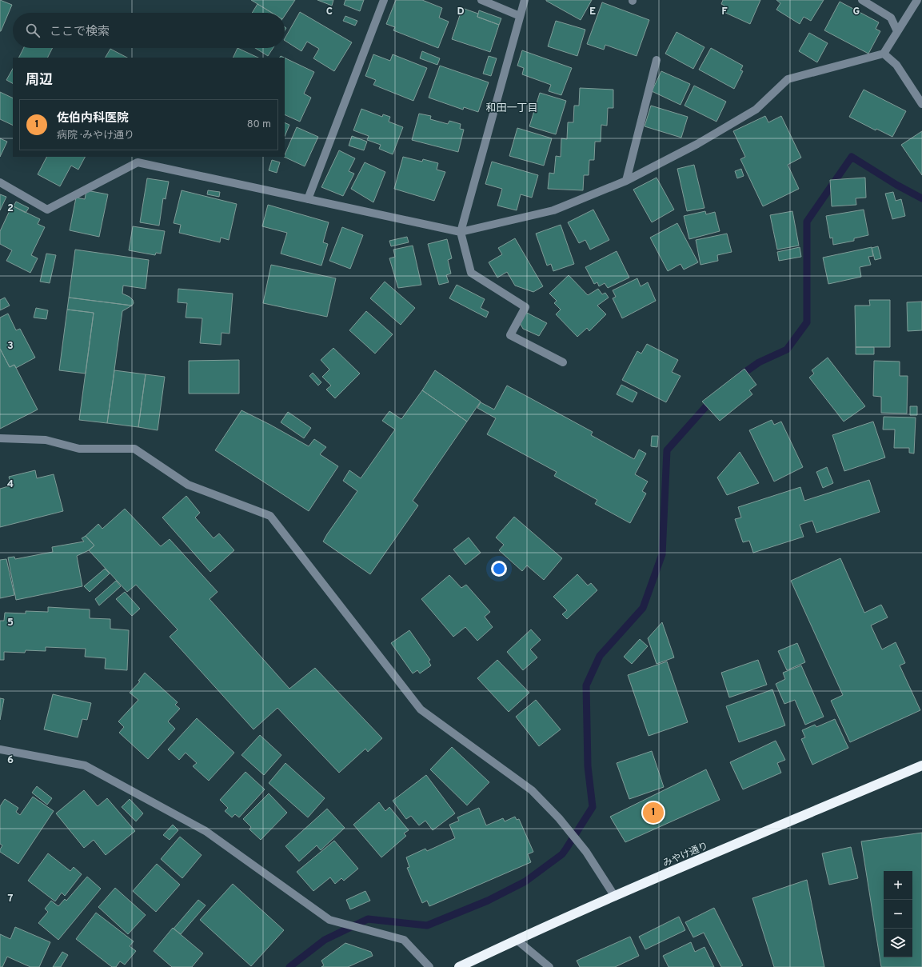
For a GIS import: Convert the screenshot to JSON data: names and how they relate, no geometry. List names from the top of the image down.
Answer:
{
  "streets": {
    "highway": ["みやけ通り"]
  },
  "districts": ["和田一丁目"],
  "page": {
    "search": "ここで検索",
    "heading": "周辺",
    "list": [
      {
        "mark": "1",
        "name": "佐伯内科医院",
        "note": "病院 · みやけ通り",
        "value": "80 m"
      }
    ],
    "pins": "1",
    "map_buttons": ["+", "−"]
  },
  "grid": {
    "columns": [
      "C",
      "D",
      "E",
      "F",
      "G"
    ],
    "rows": [
      "2",
      "3",
      "4",
      "5",
      "6",
      "7"
    ]
  }
}
